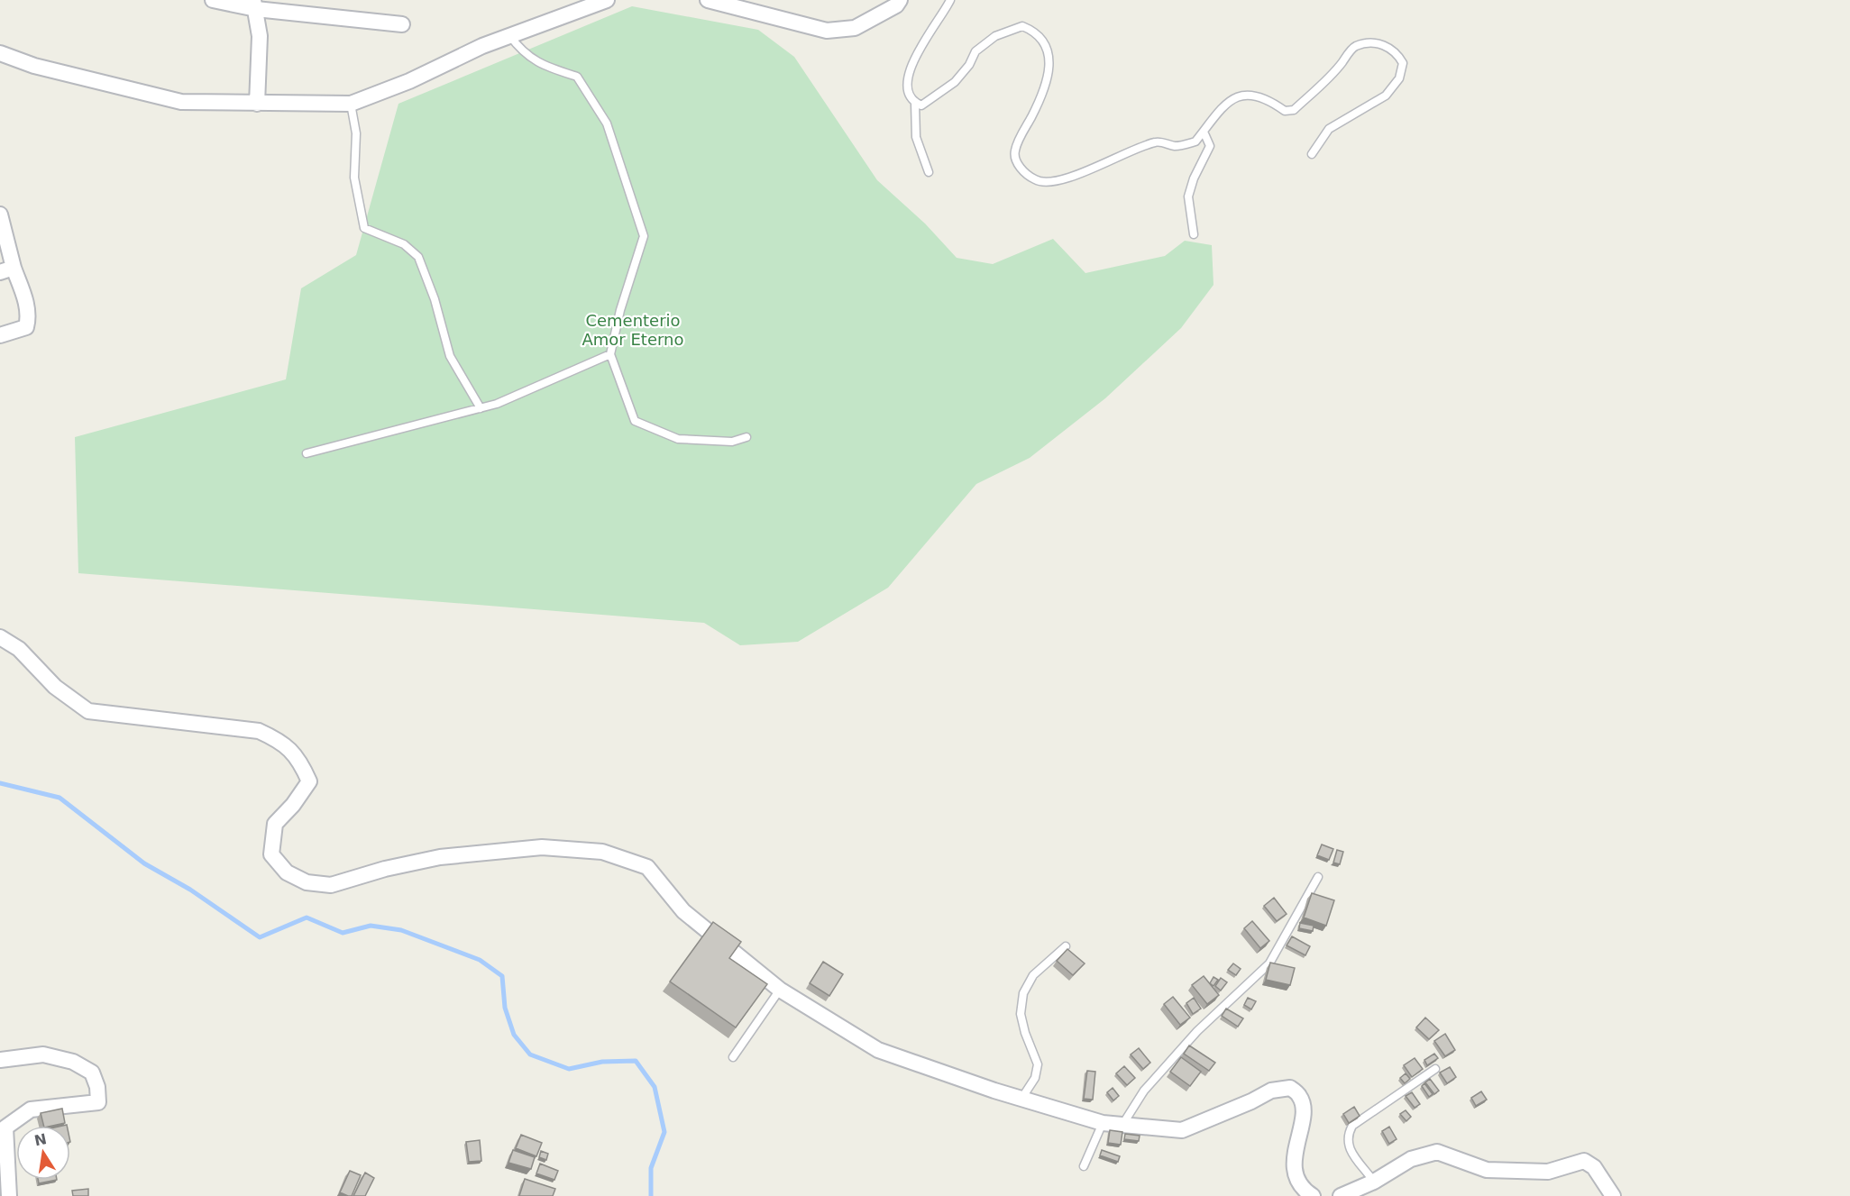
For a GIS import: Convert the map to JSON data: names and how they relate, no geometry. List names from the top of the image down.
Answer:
{
  "parks": ["Cementerio Amor Eterno"],
  "north": "top"
}
